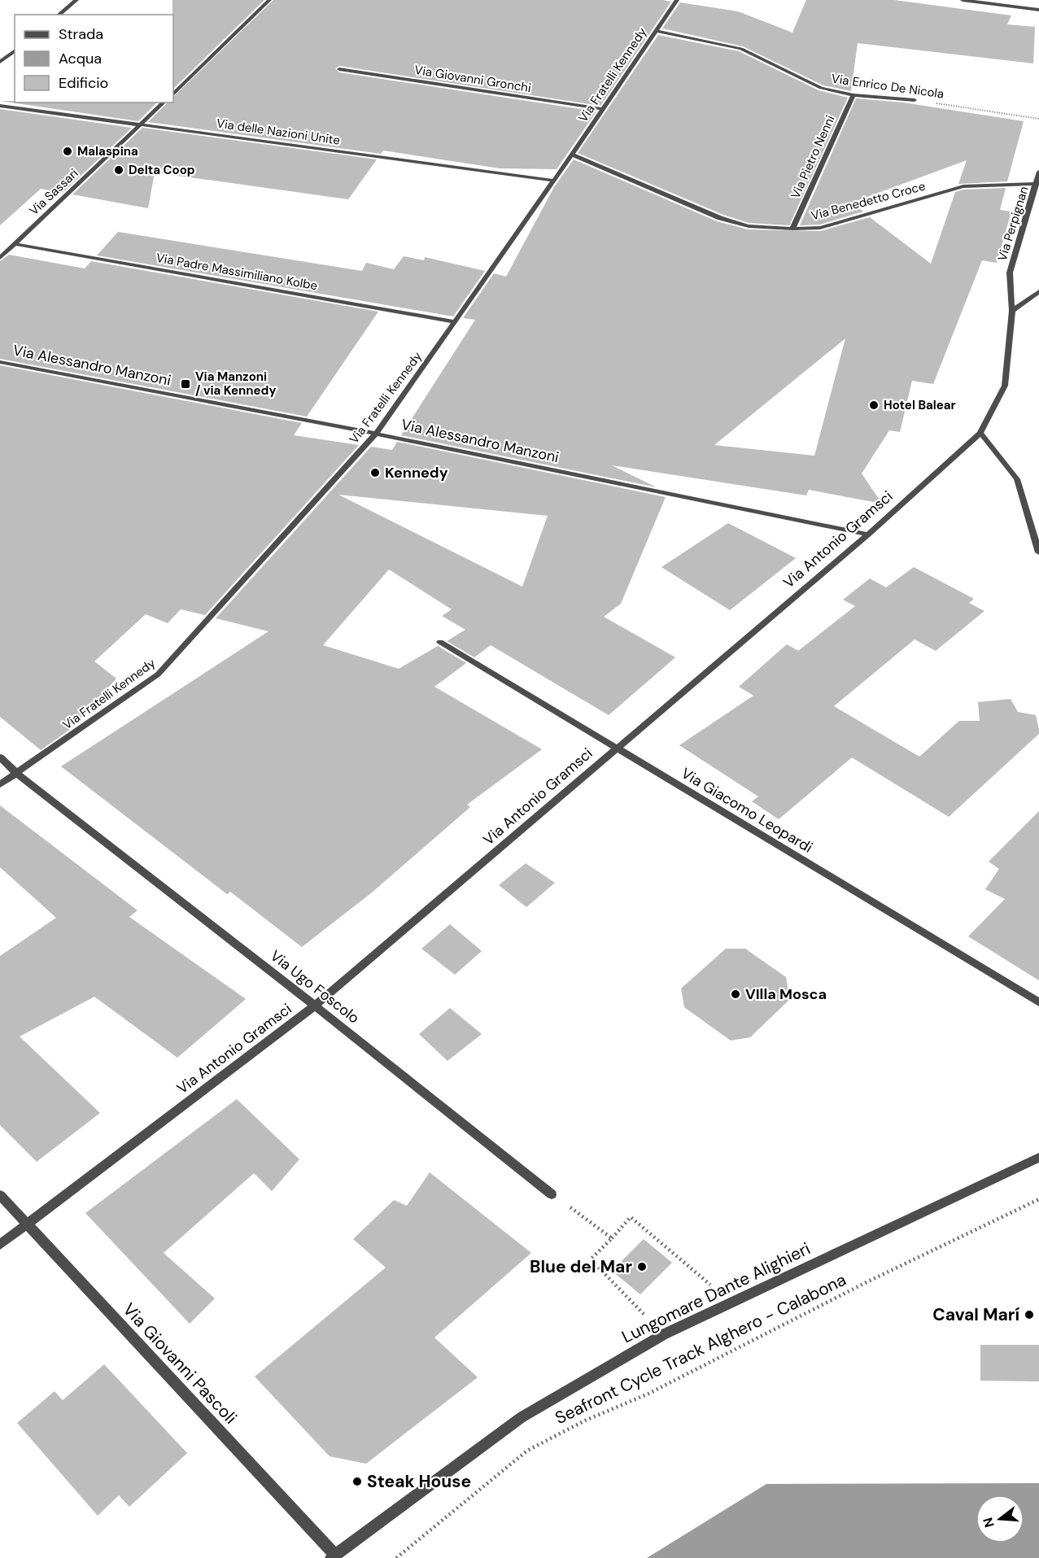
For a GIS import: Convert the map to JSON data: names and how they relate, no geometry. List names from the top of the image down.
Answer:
{
  "streets": {
    "street": [
      "Via Fratelli Kennedy",
      "Via Giovanni Gronchi",
      "Via Enrico De Nicola",
      "Via delle Nazioni Unite",
      "Via Pietro Nenni",
      "Via Sassari",
      "Via Benedetto Croce",
      "Via Perpignan",
      "Via Padre Massimiliano Kolbe",
      "Via Alessandro Manzoni",
      "Via Antonio Gramsci",
      "Via Giacomo Leopardi",
      "Via Ugo Foscolo",
      "Lungomare Dante Alighieri",
      "Via Giovanni Pascoli"
    ],
    "path": ["Seafront Cycle Track Alghero - Calabona"]
  },
  "crossings": [
    ["Via Fratelli Kennedy", "Via Giovanni Gronchi"],
    ["Via Fratelli Kennedy", "Via Enrico De Nicola"],
    ["Via Fratelli Kennedy", "Via delle Nazioni Unite"],
    ["Via Fratelli Kennedy", "Via Benedetto Croce"],
    ["Via Fratelli Kennedy", "Via Padre Massimiliano Kolbe"],
    ["Via Fratelli Kennedy", "Via Alessandro Manzoni"],
    ["Via Fratelli Kennedy", "Via Ugo Foscolo"],
    ["Via Enrico De Nicola", "Via Pietro Nenni"],
    ["Via delle Nazioni Unite", "Via Sassari"],
    ["Via Pietro Nenni", "Via Benedetto Croce"],
    ["Via Sassari", "Via Padre Massimiliano Kolbe"],
    ["Via Benedetto Croce", "Via Perpignan"],
    ["Via Perpignan", "Via Antonio Gramsci"],
    ["Via Alessandro Manzoni", "Via Antonio Gramsci"],
    ["Via Antonio Gramsci", "Via Giacomo Leopardi"],
    ["Via Antonio Gramsci", "Via Ugo Foscolo"],
    ["Via Antonio Gramsci", "Via Giovanni Pascoli"],
    ["Lungomare Dante Alighieri", "Via Giovanni Pascoli"]
  ],
  "places": {
    "other": [
      "Malaspina",
      "Delta Coop",
      "Hotel Balear",
      "Kennedy",
      "VIlla Mosca",
      "Blue del Mar",
      "Caval Marí",
      "Steak House"
    ],
    "transit": ["Via Manzoni / via Kennedy"]
  },
  "legend": ["Strada", "Acqua", "Edificio"],
  "north": "left"
}
